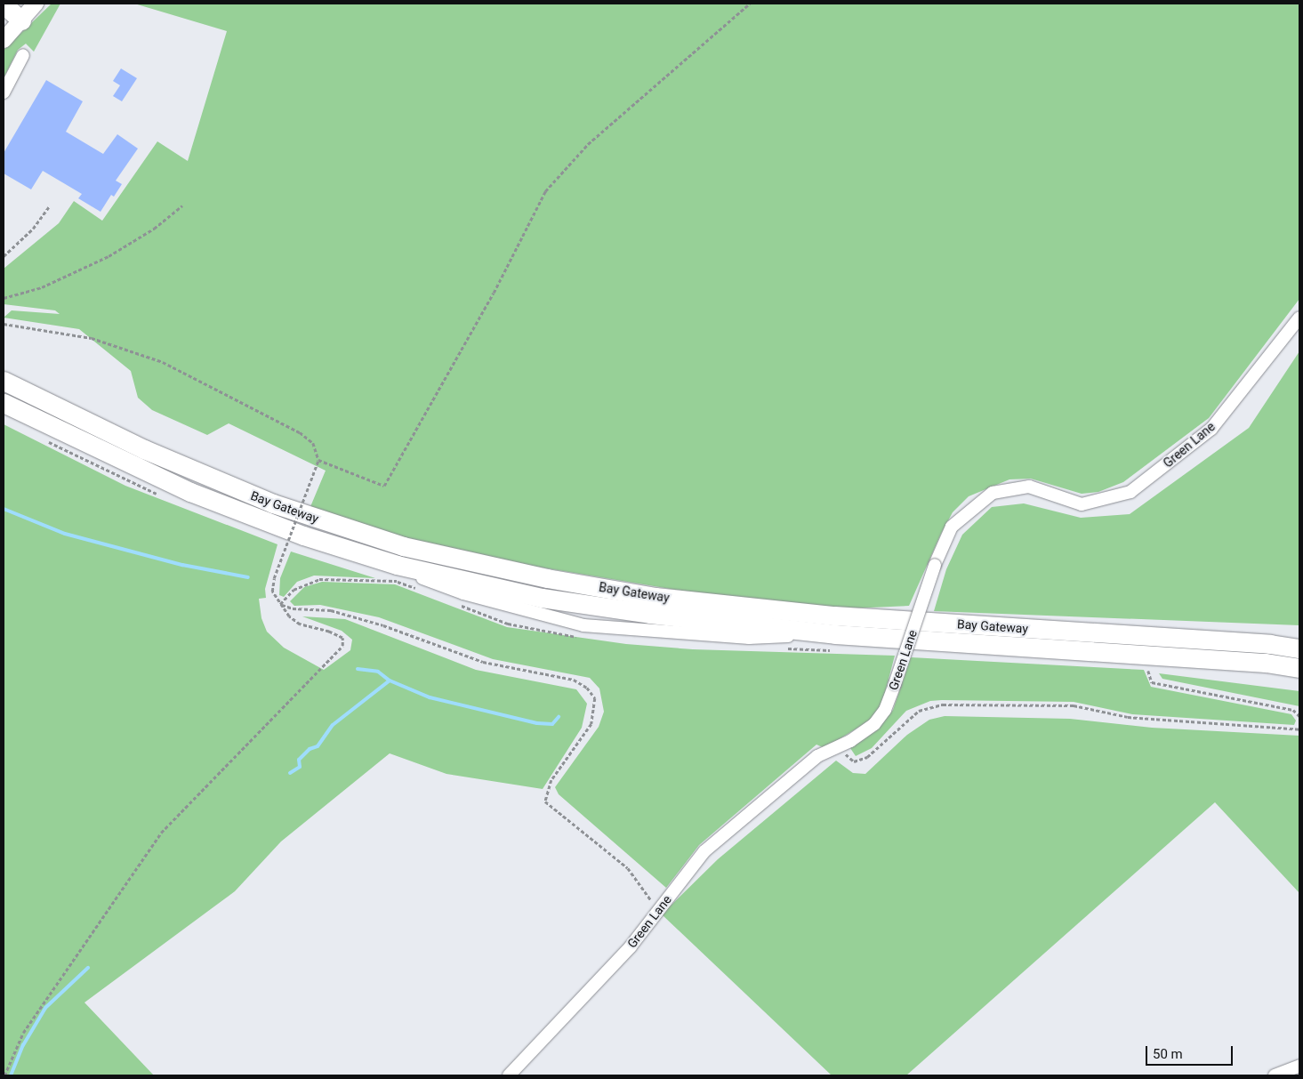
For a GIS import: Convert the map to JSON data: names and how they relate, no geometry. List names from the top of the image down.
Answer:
{
  "streets": {
    "highway": ["Bay Gateway"],
    "street": ["Green Lane"]
  },
  "scale_bar": "50 m"
}
